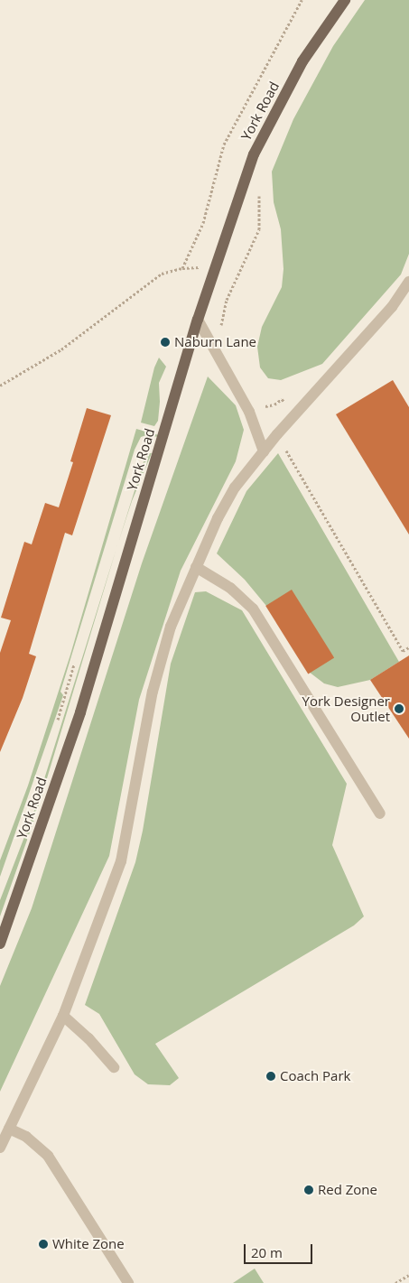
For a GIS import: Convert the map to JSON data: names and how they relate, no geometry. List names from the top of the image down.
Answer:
{
  "streets": {
    "main road": ["York Road"]
  },
  "places": [
    "Naburn Lane",
    "York Designer Outlet",
    "Coach Park",
    "Red Zone",
    "White Zone"
  ],
  "scale_bar": "20 m"
}
